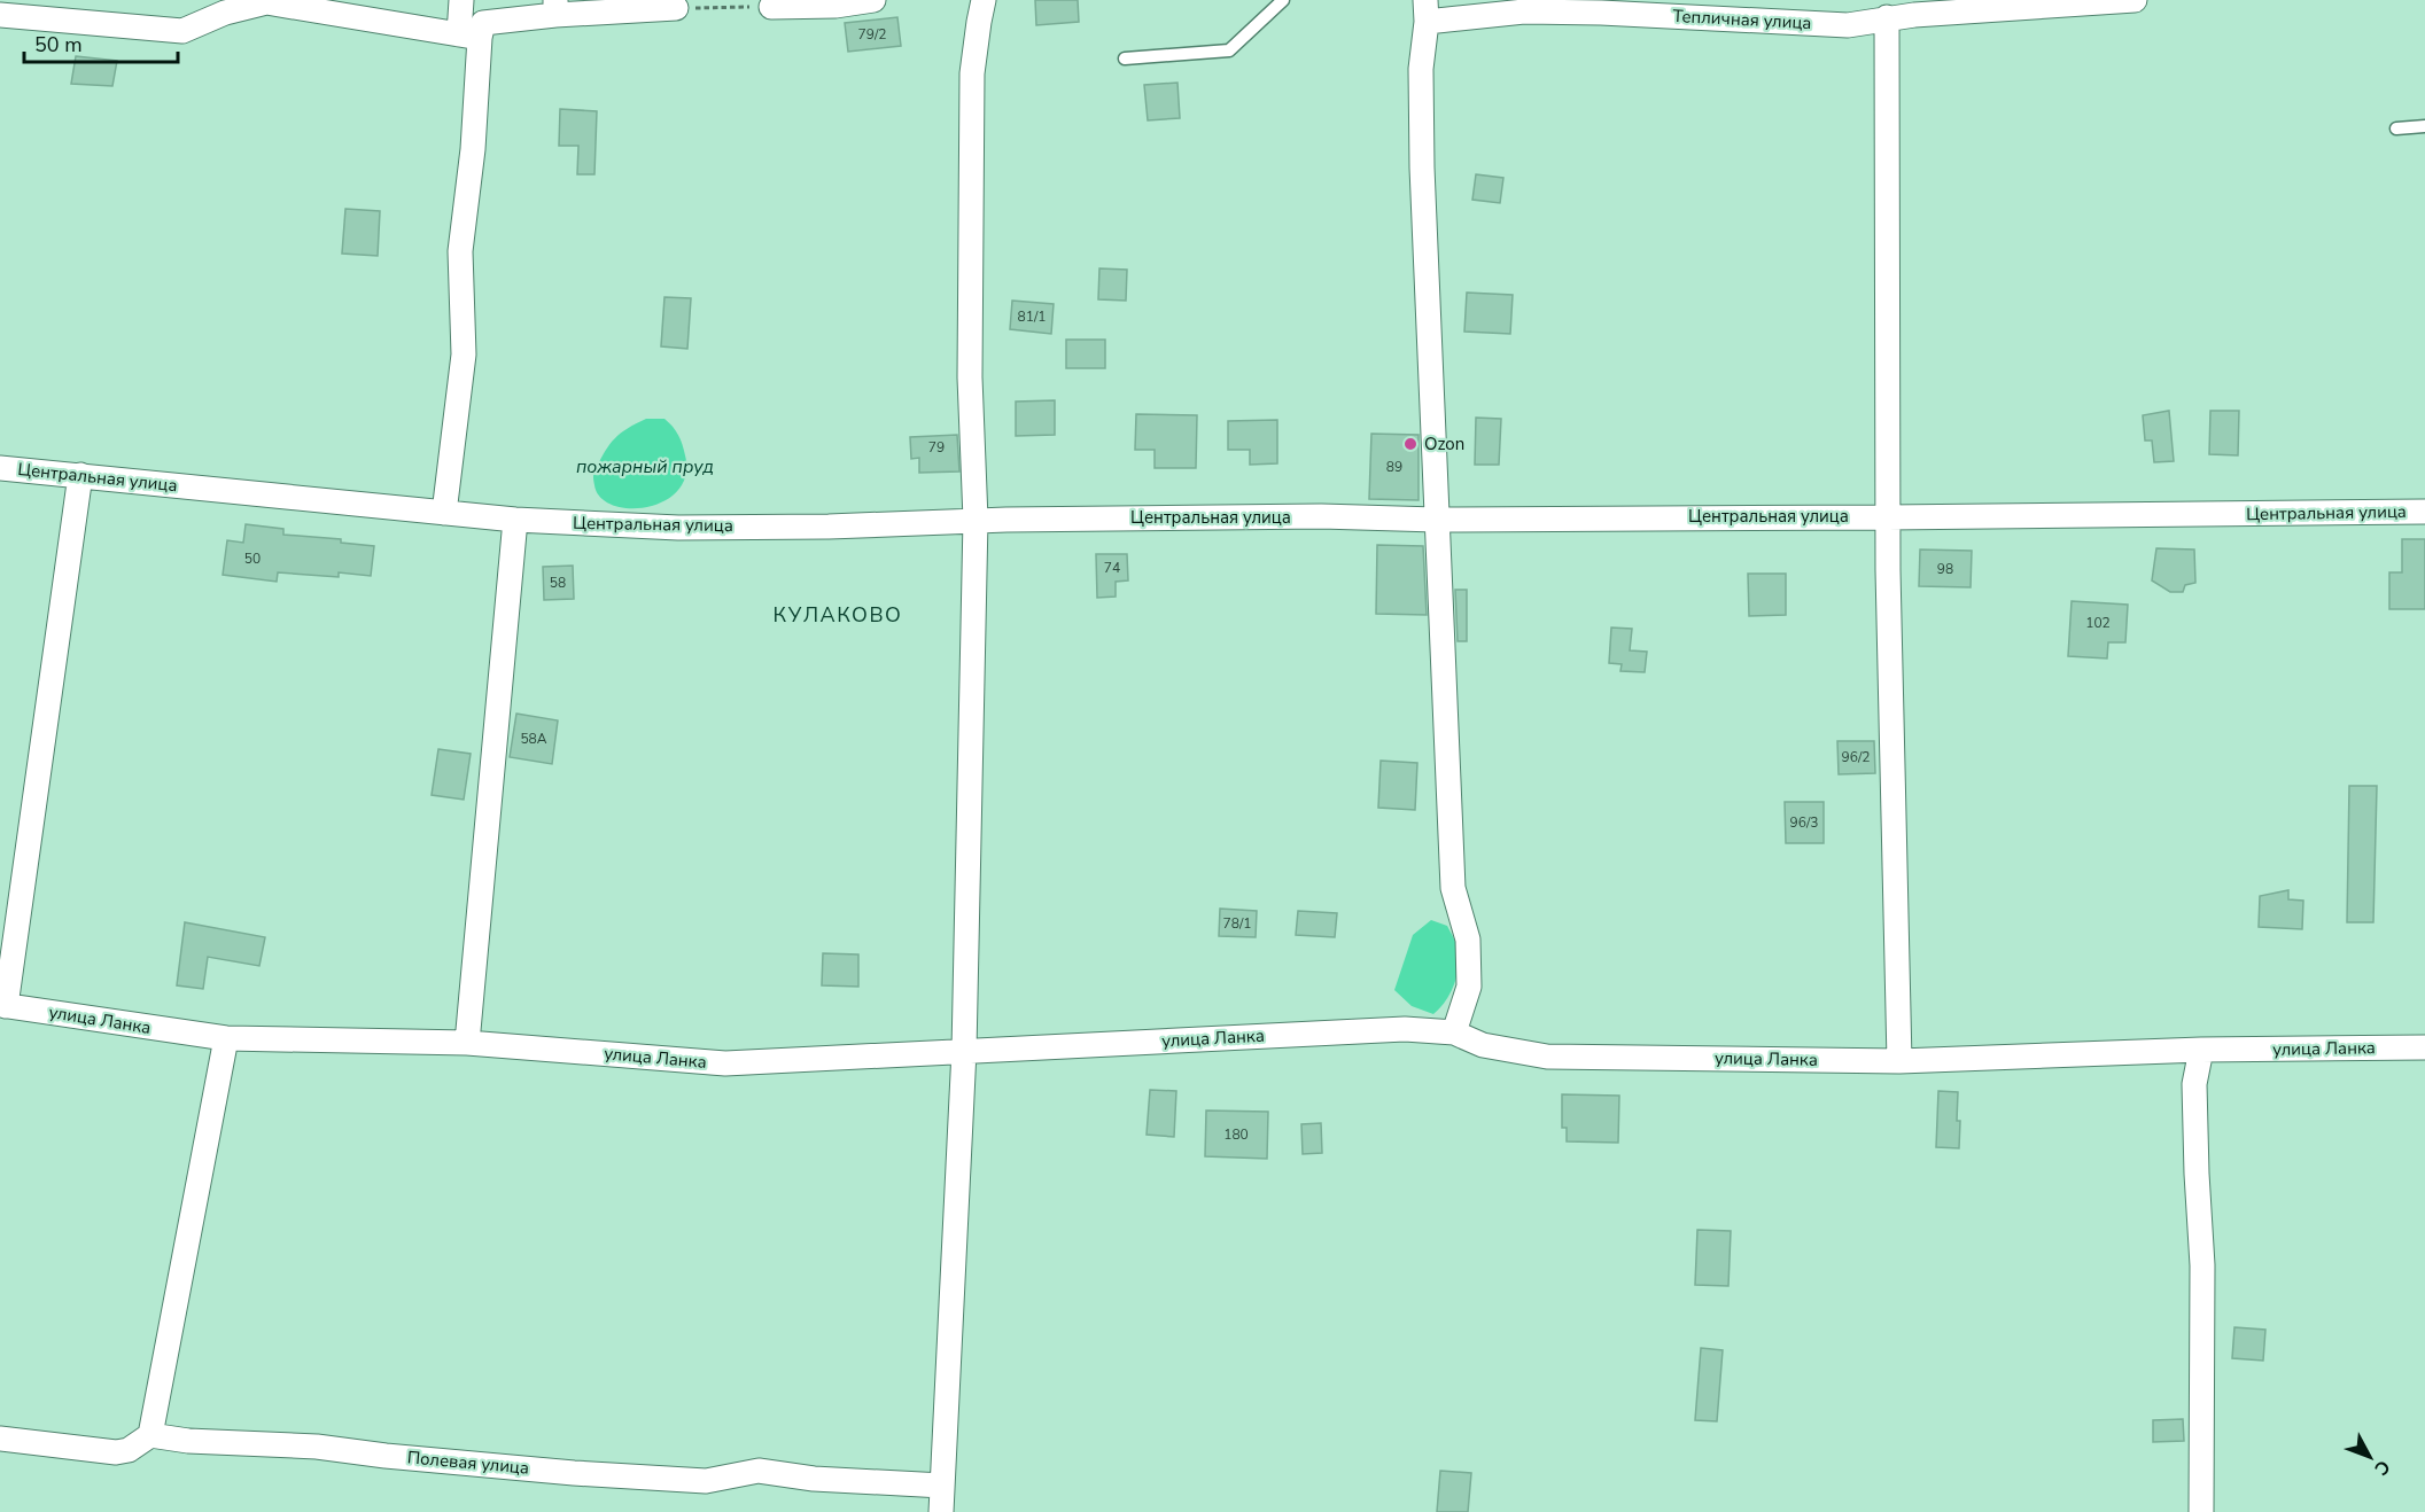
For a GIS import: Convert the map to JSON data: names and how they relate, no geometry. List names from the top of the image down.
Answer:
{
  "streets": {
    "street": [
      "Тепличная улица",
      "Центральная улица",
      "улица Ланка",
      "Полевая улица"
    ]
  },
  "districts": ["КУЛАКОВО"],
  "water": ["пожарный пруд"],
  "places": ["Ozon"],
  "house_numbers": [
    "79/2",
    "81/1",
    "79",
    "89",
    "50",
    "74",
    "98",
    "58",
    "102",
    "58А",
    "96/2",
    "96/3",
    "78/1",
    "180"
  ],
  "scale_bar": "50 m",
  "north": "bottom right"
}
